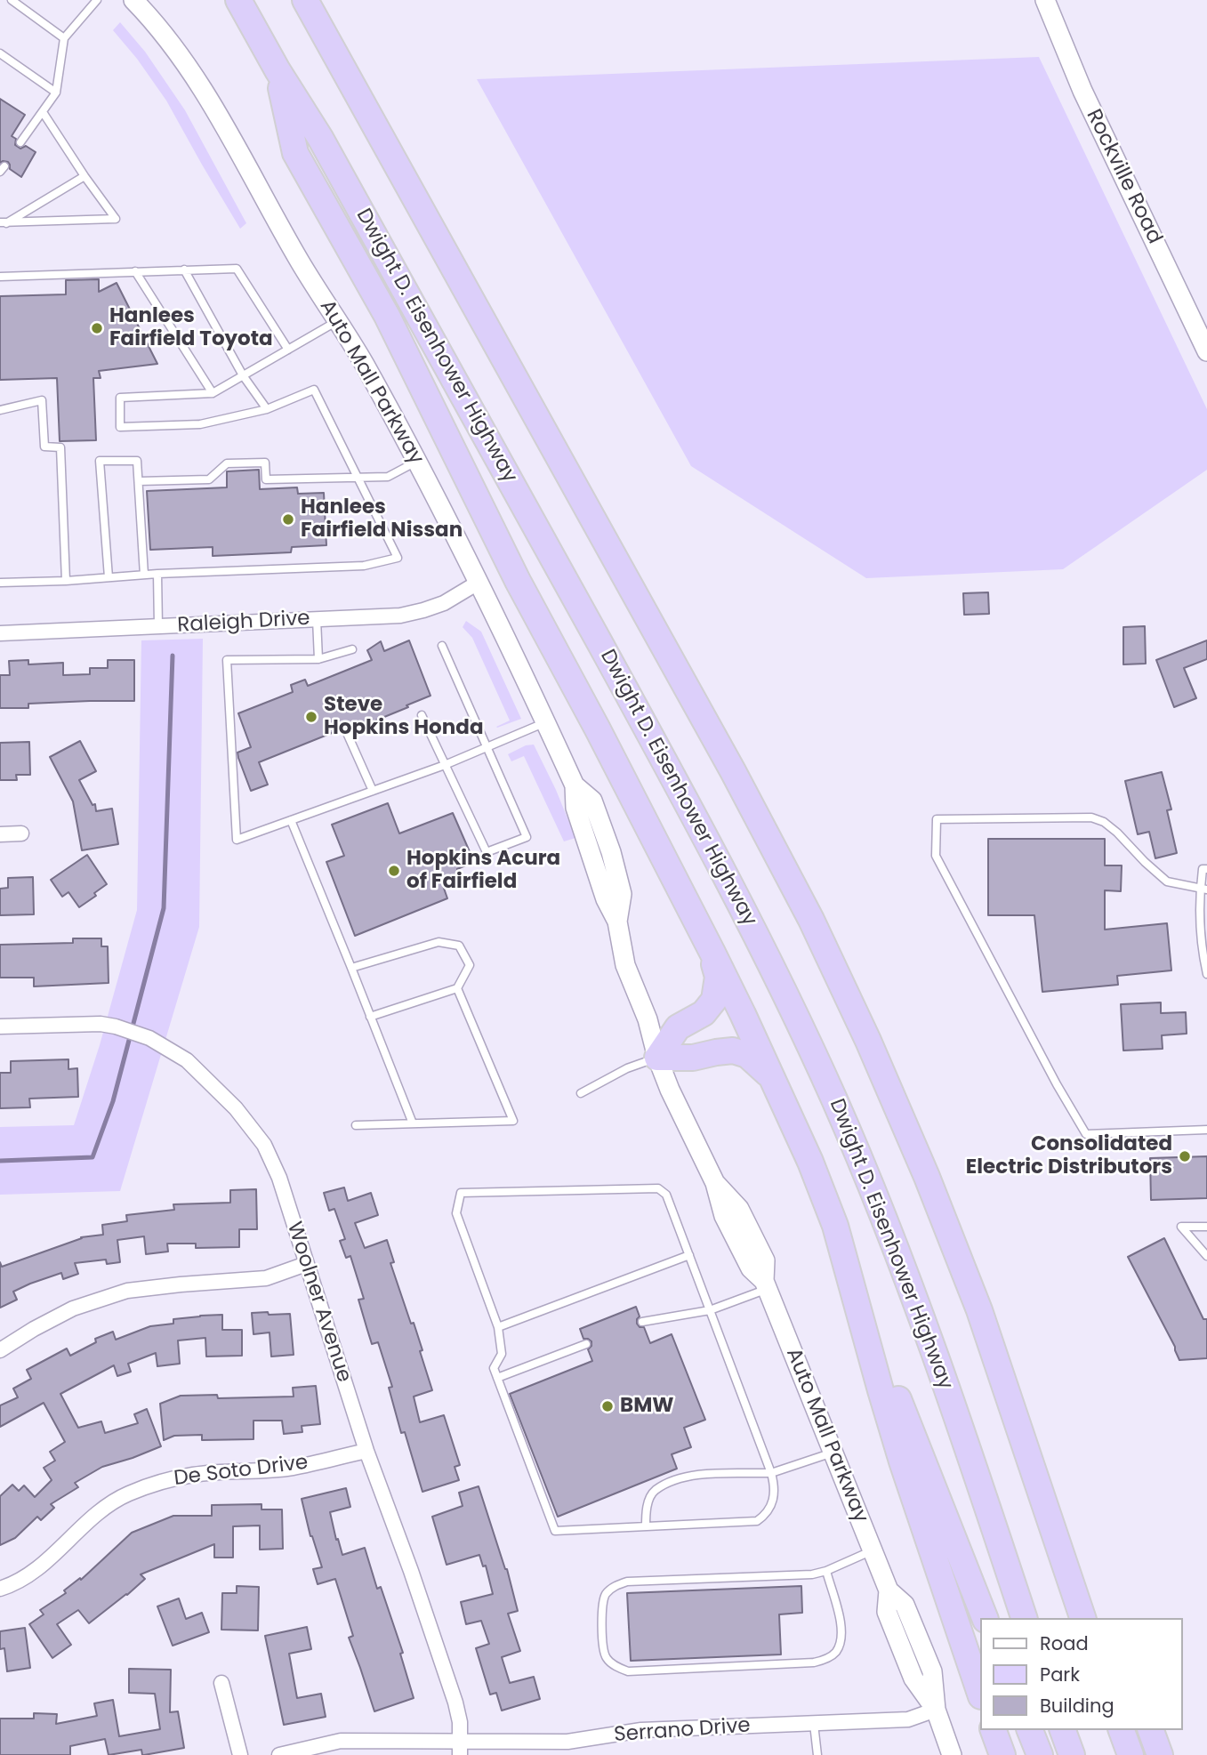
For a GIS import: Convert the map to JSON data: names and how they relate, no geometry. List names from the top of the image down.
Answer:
{
  "streets": {
    "highway": ["Dwight D. Eisenhower Highway"],
    "street": [
      "Rockville Road",
      "Auto Mall Parkway",
      "Raleigh Drive",
      "Woolner Avenue",
      "De Soto Drive",
      "Serrano Drive"
    ]
  },
  "crossings": [
    ["Auto Mall Parkway", "Raleigh Drive"],
    ["Auto Mall Parkway", "Serrano Drive"],
    ["Woolner Avenue", "De Soto Drive"],
    ["Woolner Avenue", "Serrano Drive"]
  ],
  "places": [
    "Hanlees Fairfield Toyota",
    "Hanlees Fairfield Nissan",
    "Steve Hopkins Honda",
    "Hopkins Acura of Fairfield",
    "Consolidated Electric Distributors",
    "BMW"
  ],
  "legend": ["Road", "Park", "Building"]
}
